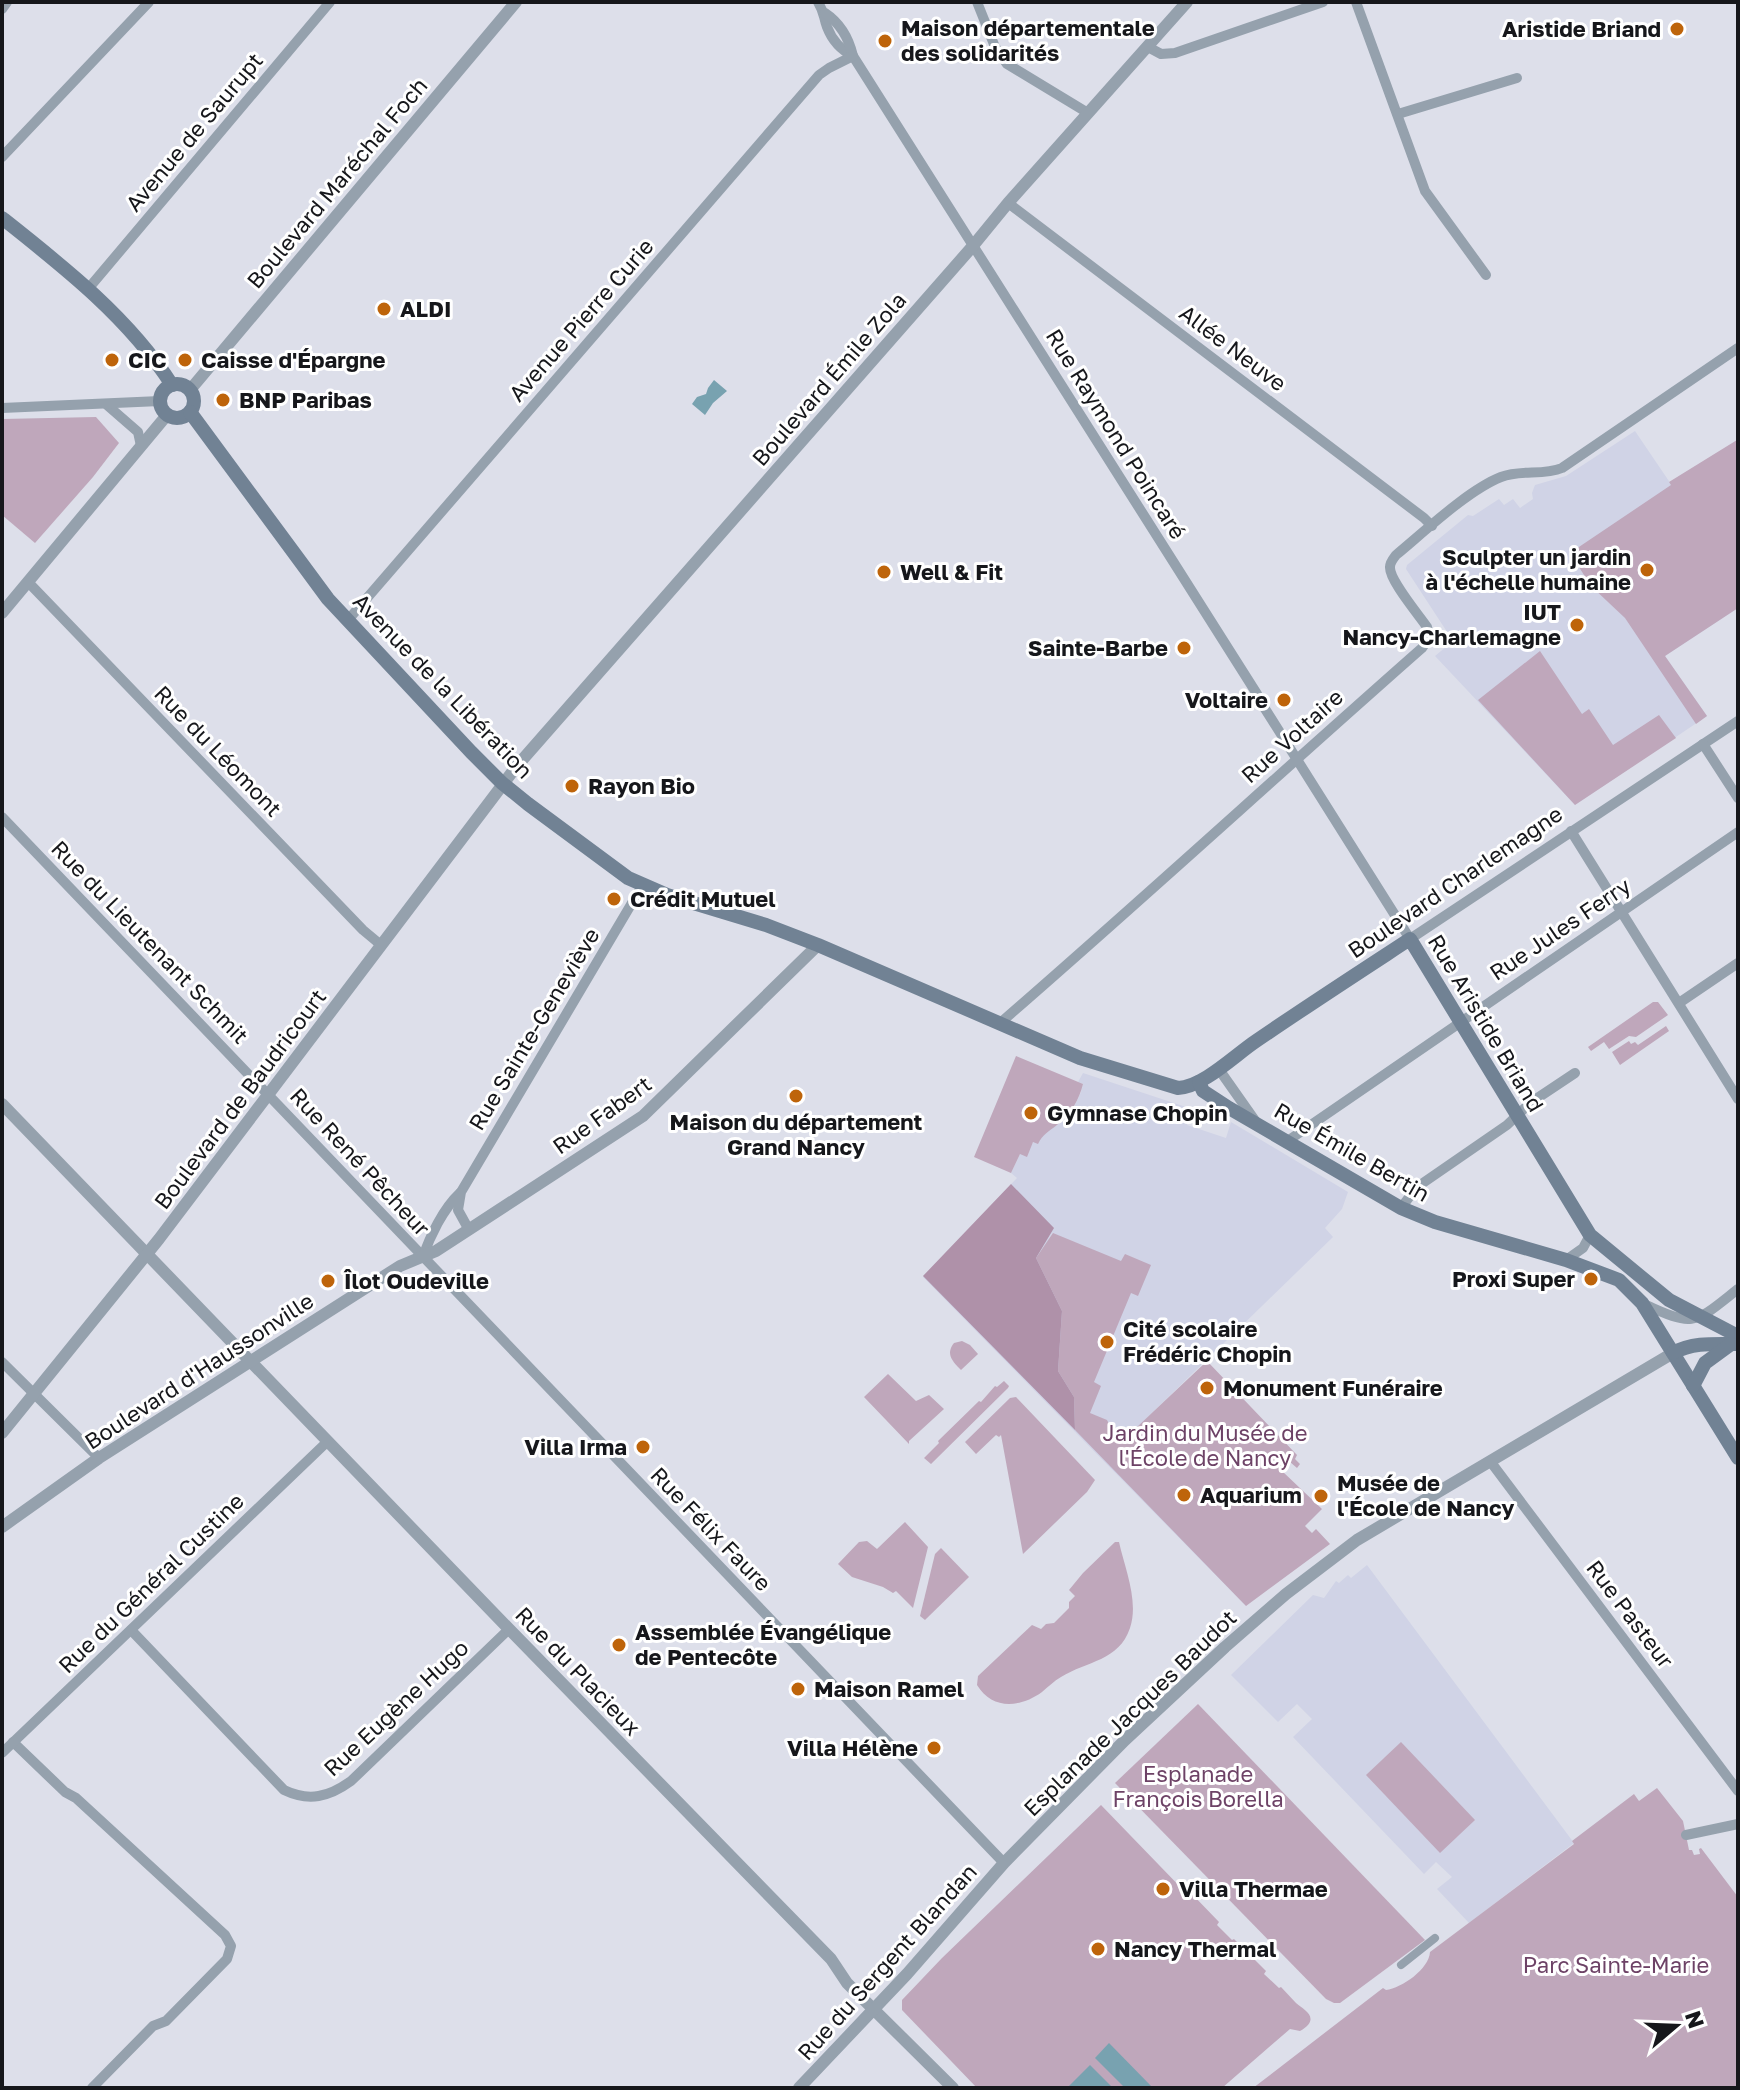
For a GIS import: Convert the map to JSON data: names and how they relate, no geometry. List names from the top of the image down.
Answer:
{
  "streets": {
    "main road": [
      "Avenue de la Libération",
      "Boulevard Charlemagne",
      "Rue Aristide Briand",
      "Rue Émile Bertin"
    ],
    "street": [
      "Avenue de Saurupt",
      "Boulevard Maréchal Foch",
      "Avenue Pierre Curie",
      "Allée Neuve",
      "Boulevard Émile Zola",
      "Rue Raymond Poincaré",
      "Rue Voltaire",
      "Rue du Léomont",
      "Rue Jules Ferry",
      "Rue du Lieutenant Schmit",
      "Rue Sainte-Geneviève",
      "Boulevard de Baudricourt",
      "Rue Fabert",
      "Rue René Pêcheur",
      "Boulevard d'Haussonville",
      "Rue Félix Faure",
      "Rue du Général Custine",
      "Rue Pasteur",
      "Rue du Placieux",
      "Rue Eugène Hugo",
      "Esplanade Jacques Baudot",
      "Rue du Sergent Blandan"
    ]
  },
  "crossings": [
    ["Boulevard Maréchal Foch", "Avenue de la Libération"],
    ["Avenue Pierre Curie", "Rue Raymond Poincaré"],
    ["Avenue Pierre Curie", "Avenue de la Libération"],
    ["Allée Neuve", "Boulevard Émile Zola"],
    ["Allée Neuve", "Rue Voltaire"],
    ["Boulevard Émile Zola", "Rue Raymond Poincaré"],
    ["Boulevard Émile Zola", "Avenue de la Libération"],
    ["Boulevard Émile Zola", "Boulevard de Baudricourt"],
    ["Rue Raymond Poincaré", "Rue Voltaire"],
    ["Rue Raymond Poincaré", "Rue Aristide Briand"],
    ["Avenue de la Libération", "Rue Sainte-Geneviève"],
    ["Avenue de la Libération", "Boulevard de Baudricourt"],
    ["Avenue de la Libération", "Rue Fabert"],
    ["Rue du Léomont", "Boulevard de Baudricourt"],
    ["Boulevard Charlemagne", "Rue Aristide Briand"],
    ["Boulevard Charlemagne", "Rue Émile Bertin"],
    ["Rue Jules Ferry", "Rue Aristide Briand"],
    ["Rue Jules Ferry", "Rue Émile Bertin"],
    ["Rue du Lieutenant Schmit", "Boulevard de Baudricourt"],
    ["Rue du Lieutenant Schmit", "Rue René Pêcheur"],
    ["Rue Sainte-Geneviève", "Rue Fabert"],
    ["Rue Sainte-Geneviève", "Rue René Pêcheur"],
    ["Rue Sainte-Geneviève", "Boulevard d'Haussonville"],
    ["Rue Sainte-Geneviève", "Rue Félix Faure"],
    ["Boulevard de Baudricourt", "Rue René Pêcheur"],
    ["Boulevard de Baudricourt", "Rue du Placieux"],
    ["Rue Fabert", "Rue René Pêcheur"],
    ["Rue Fabert", "Boulevard d'Haussonville"],
    ["Rue Fabert", "Rue Félix Faure"],
    ["Rue René Pêcheur", "Boulevard d'Haussonville"],
    ["Rue René Pêcheur", "Rue Félix Faure"],
    ["Boulevard d'Haussonville", "Rue Félix Faure"],
    ["Boulevard d'Haussonville", "Rue du Placieux"],
    ["Rue Félix Faure", "Esplanade Jacques Baudot"],
    ["Rue Félix Faure", "Rue du Sergent Blandan"],
    ["Rue du Général Custine", "Rue du Placieux"],
    ["Rue du Général Custine", "Rue Eugène Hugo"],
    ["Rue Pasteur", "Esplanade Jacques Baudot"],
    ["Rue du Placieux", "Rue Eugène Hugo"],
    ["Rue du Placieux", "Rue du Sergent Blandan"],
    ["Esplanade Jacques Baudot", "Rue du Sergent Blandan"]
  ],
  "parks": ["Jardin du Musée de l'École de Nancy", "Esplanade François Borella", "Parc Sainte-Marie"],
  "places": [
    "Aristide Briand",
    "Maison départementale des solidarités",
    "ALDI",
    "CIC",
    "Caisse d'Épargne",
    "BNP Paribas",
    "Sculpter un jardin à l'échelle humaine",
    "Well & Fit",
    "IUT Nancy-Charlemagne",
    "Sainte-Barbe",
    "Voltaire",
    "Rayon Bio",
    "Crédit Mutuel",
    "Maison du département Grand Nancy",
    "Gymnase Chopin",
    "Proxi Super",
    "Îlot Oudeville",
    "Cité scolaire Frédéric Chopin",
    "Monument Funéraire",
    "Villa Irma",
    "Aquarium",
    "Musée de l'École de Nancy",
    "Assemblée Évangélique de Pentecôte",
    "Maison Ramel",
    "Villa Hélène",
    "Villa Thermae",
    "Nancy Thermal"
  ],
  "north": "right"
}
